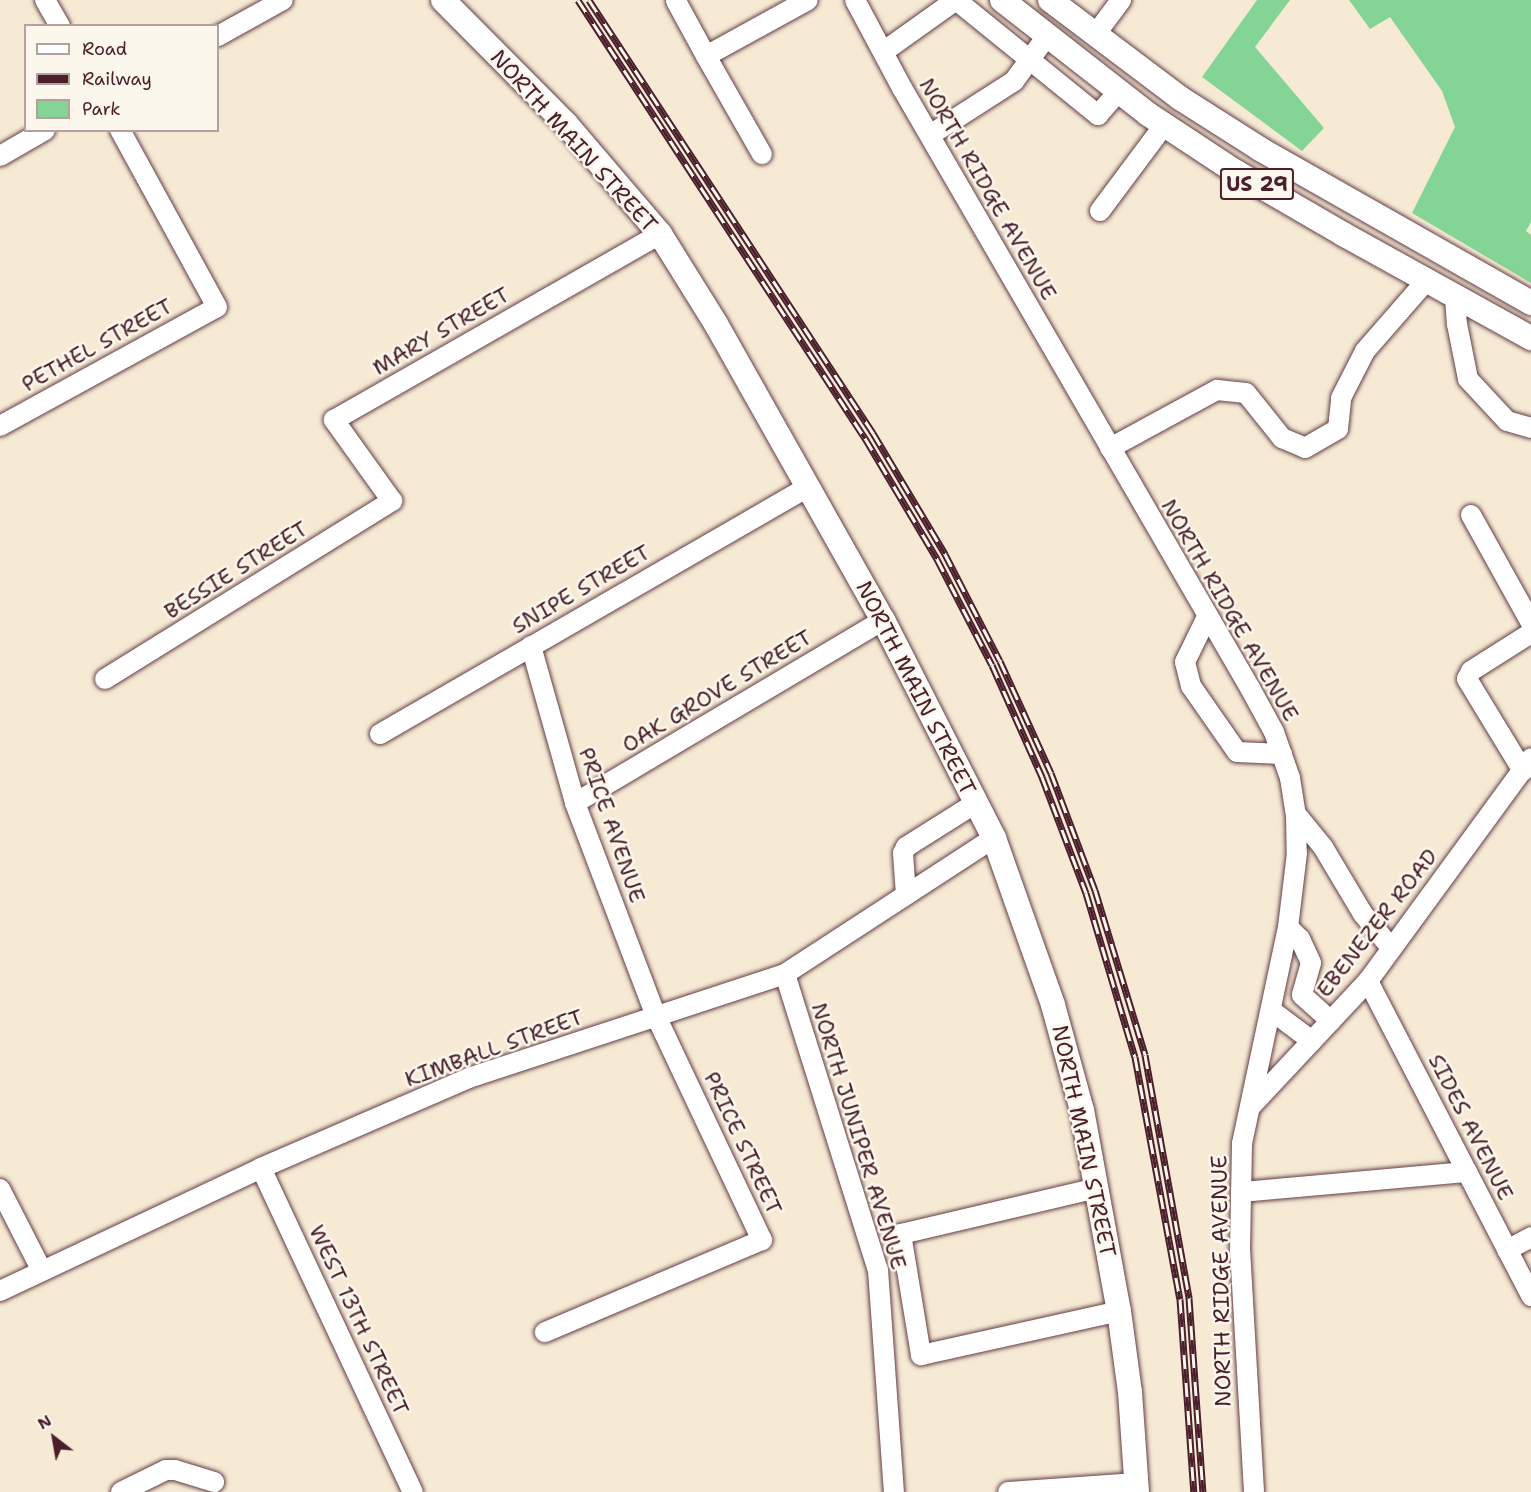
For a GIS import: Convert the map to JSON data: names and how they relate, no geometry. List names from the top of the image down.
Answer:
{
  "streets": {
    "main road": ["NORTH MAIN STREET", "US 29"],
    "street": [
      "NORTH RIDGE AVENUE",
      "MARY STREET",
      "PETHEL STREET",
      "BESSIE STREET",
      "SNIPE STREET",
      "OAK GROVE STREET",
      "PRICE AVENUE",
      "EBENEZER ROAD",
      "KIMBALL STREET",
      "SIDES AVENUE",
      "NORTH JUNIPER AVENUE",
      "PRICE STREET",
      "WEST 13TH STREET"
    ]
  },
  "crossings": [
    ["NORTH MAIN STREET", "MARY STREET"],
    ["NORTH MAIN STREET", "SNIPE STREET"],
    ["NORTH MAIN STREET", "OAK GROVE STREET"],
    ["NORTH MAIN STREET", "KIMBALL STREET"],
    ["NORTH RIDGE AVENUE", "EBENEZER ROAD"],
    ["MARY STREET", "BESSIE STREET"],
    ["SNIPE STREET", "PRICE AVENUE"],
    ["OAK GROVE STREET", "PRICE AVENUE"],
    ["PRICE AVENUE", "KIMBALL STREET"],
    ["PRICE AVENUE", "PRICE STREET"],
    ["EBENEZER ROAD", "SIDES AVENUE"],
    ["KIMBALL STREET", "NORTH JUNIPER AVENUE"],
    ["KIMBALL STREET", "PRICE STREET"],
    ["KIMBALL STREET", "WEST 13TH STREET"]
  ],
  "legend": ["Road", "Railway", "Park"],
  "north": "top left"
}
